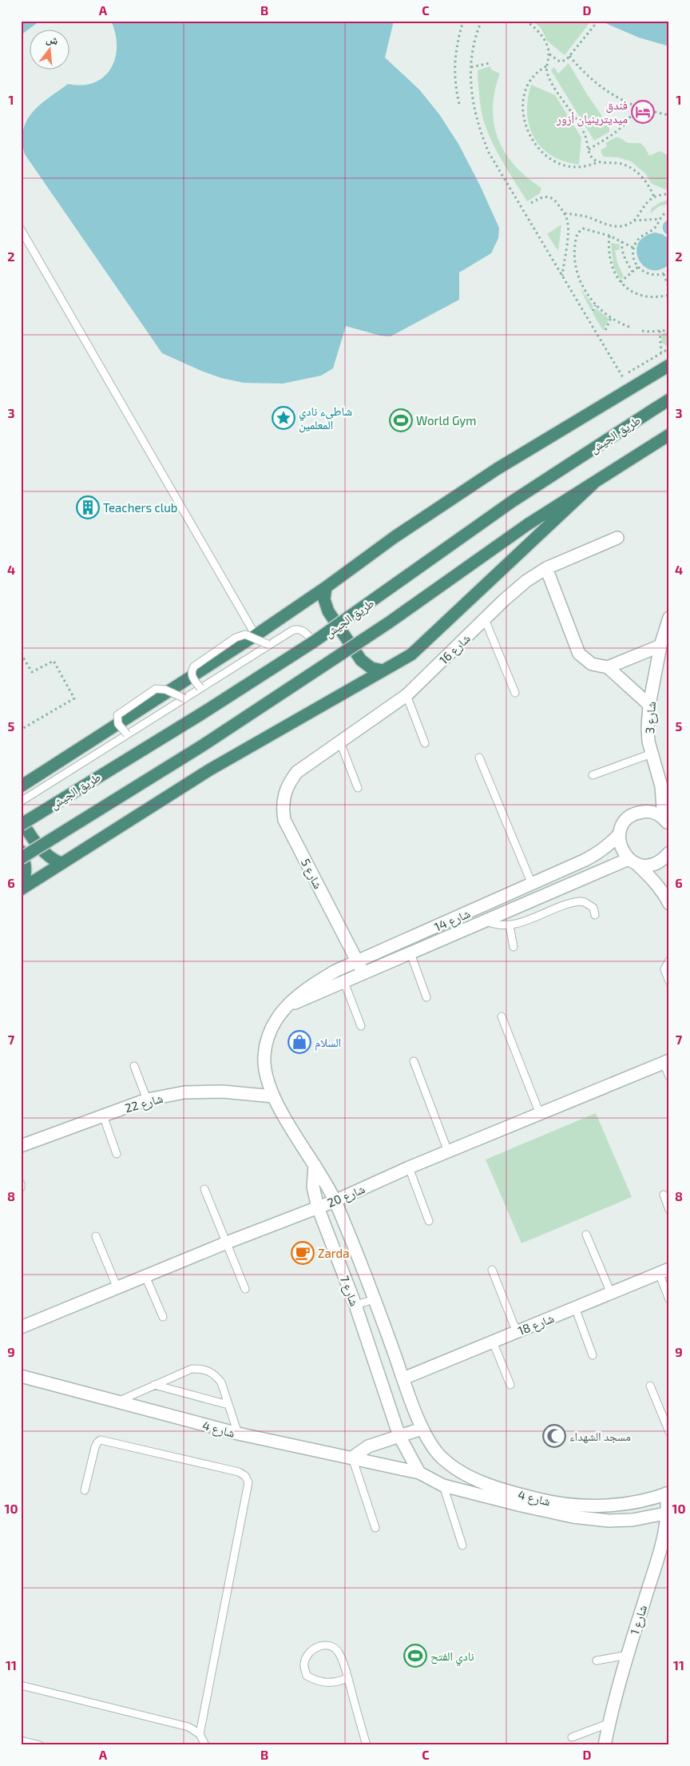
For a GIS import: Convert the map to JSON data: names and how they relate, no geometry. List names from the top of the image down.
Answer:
{
  "streets": {
    "highway": ["طريق الجيش"],
    "street": [
      "شارع 16",
      "شارع 3",
      "شارع 5",
      "شارع 14",
      "شارع 22",
      "شارع 20",
      "شارع 7",
      "شارع 18",
      "شارع 4",
      "شارع 1"
    ]
  },
  "crossings": [
    ["شارع 16", "شارع 5"],
    ["شارع 3", "شارع 14"],
    ["شارع 5", "شارع 14"],
    ["شارع 14", "شارع 22"],
    ["شارع 14", "شارع 7"],
    ["شارع 20", "شارع 7"],
    ["شارع 7", "شارع 18"],
    ["شارع 7", "شارع 4"],
    ["شارع 4", "شارع 1"]
  ],
  "places": {
    "hotel": ["فندق ميديترينيان أزور"],
    "place": ["شاطيء نادي المعلمين"],
    "sports": ["World Gym", "نادي الفتح"],
    "building": ["Teachers club"],
    "shop": ["السلام"],
    "cafe": ["Zarda"],
    "mosque": ["مسجد الشهداء"]
  },
  "north": "top",
  "grid": {
    "columns": [
      "A",
      "B",
      "C",
      "D"
    ],
    "rows": [
      "1",
      "2",
      "3",
      "4",
      "5",
      "6",
      "7",
      "8",
      "9",
      "10",
      "11"
    ]
  }
}
